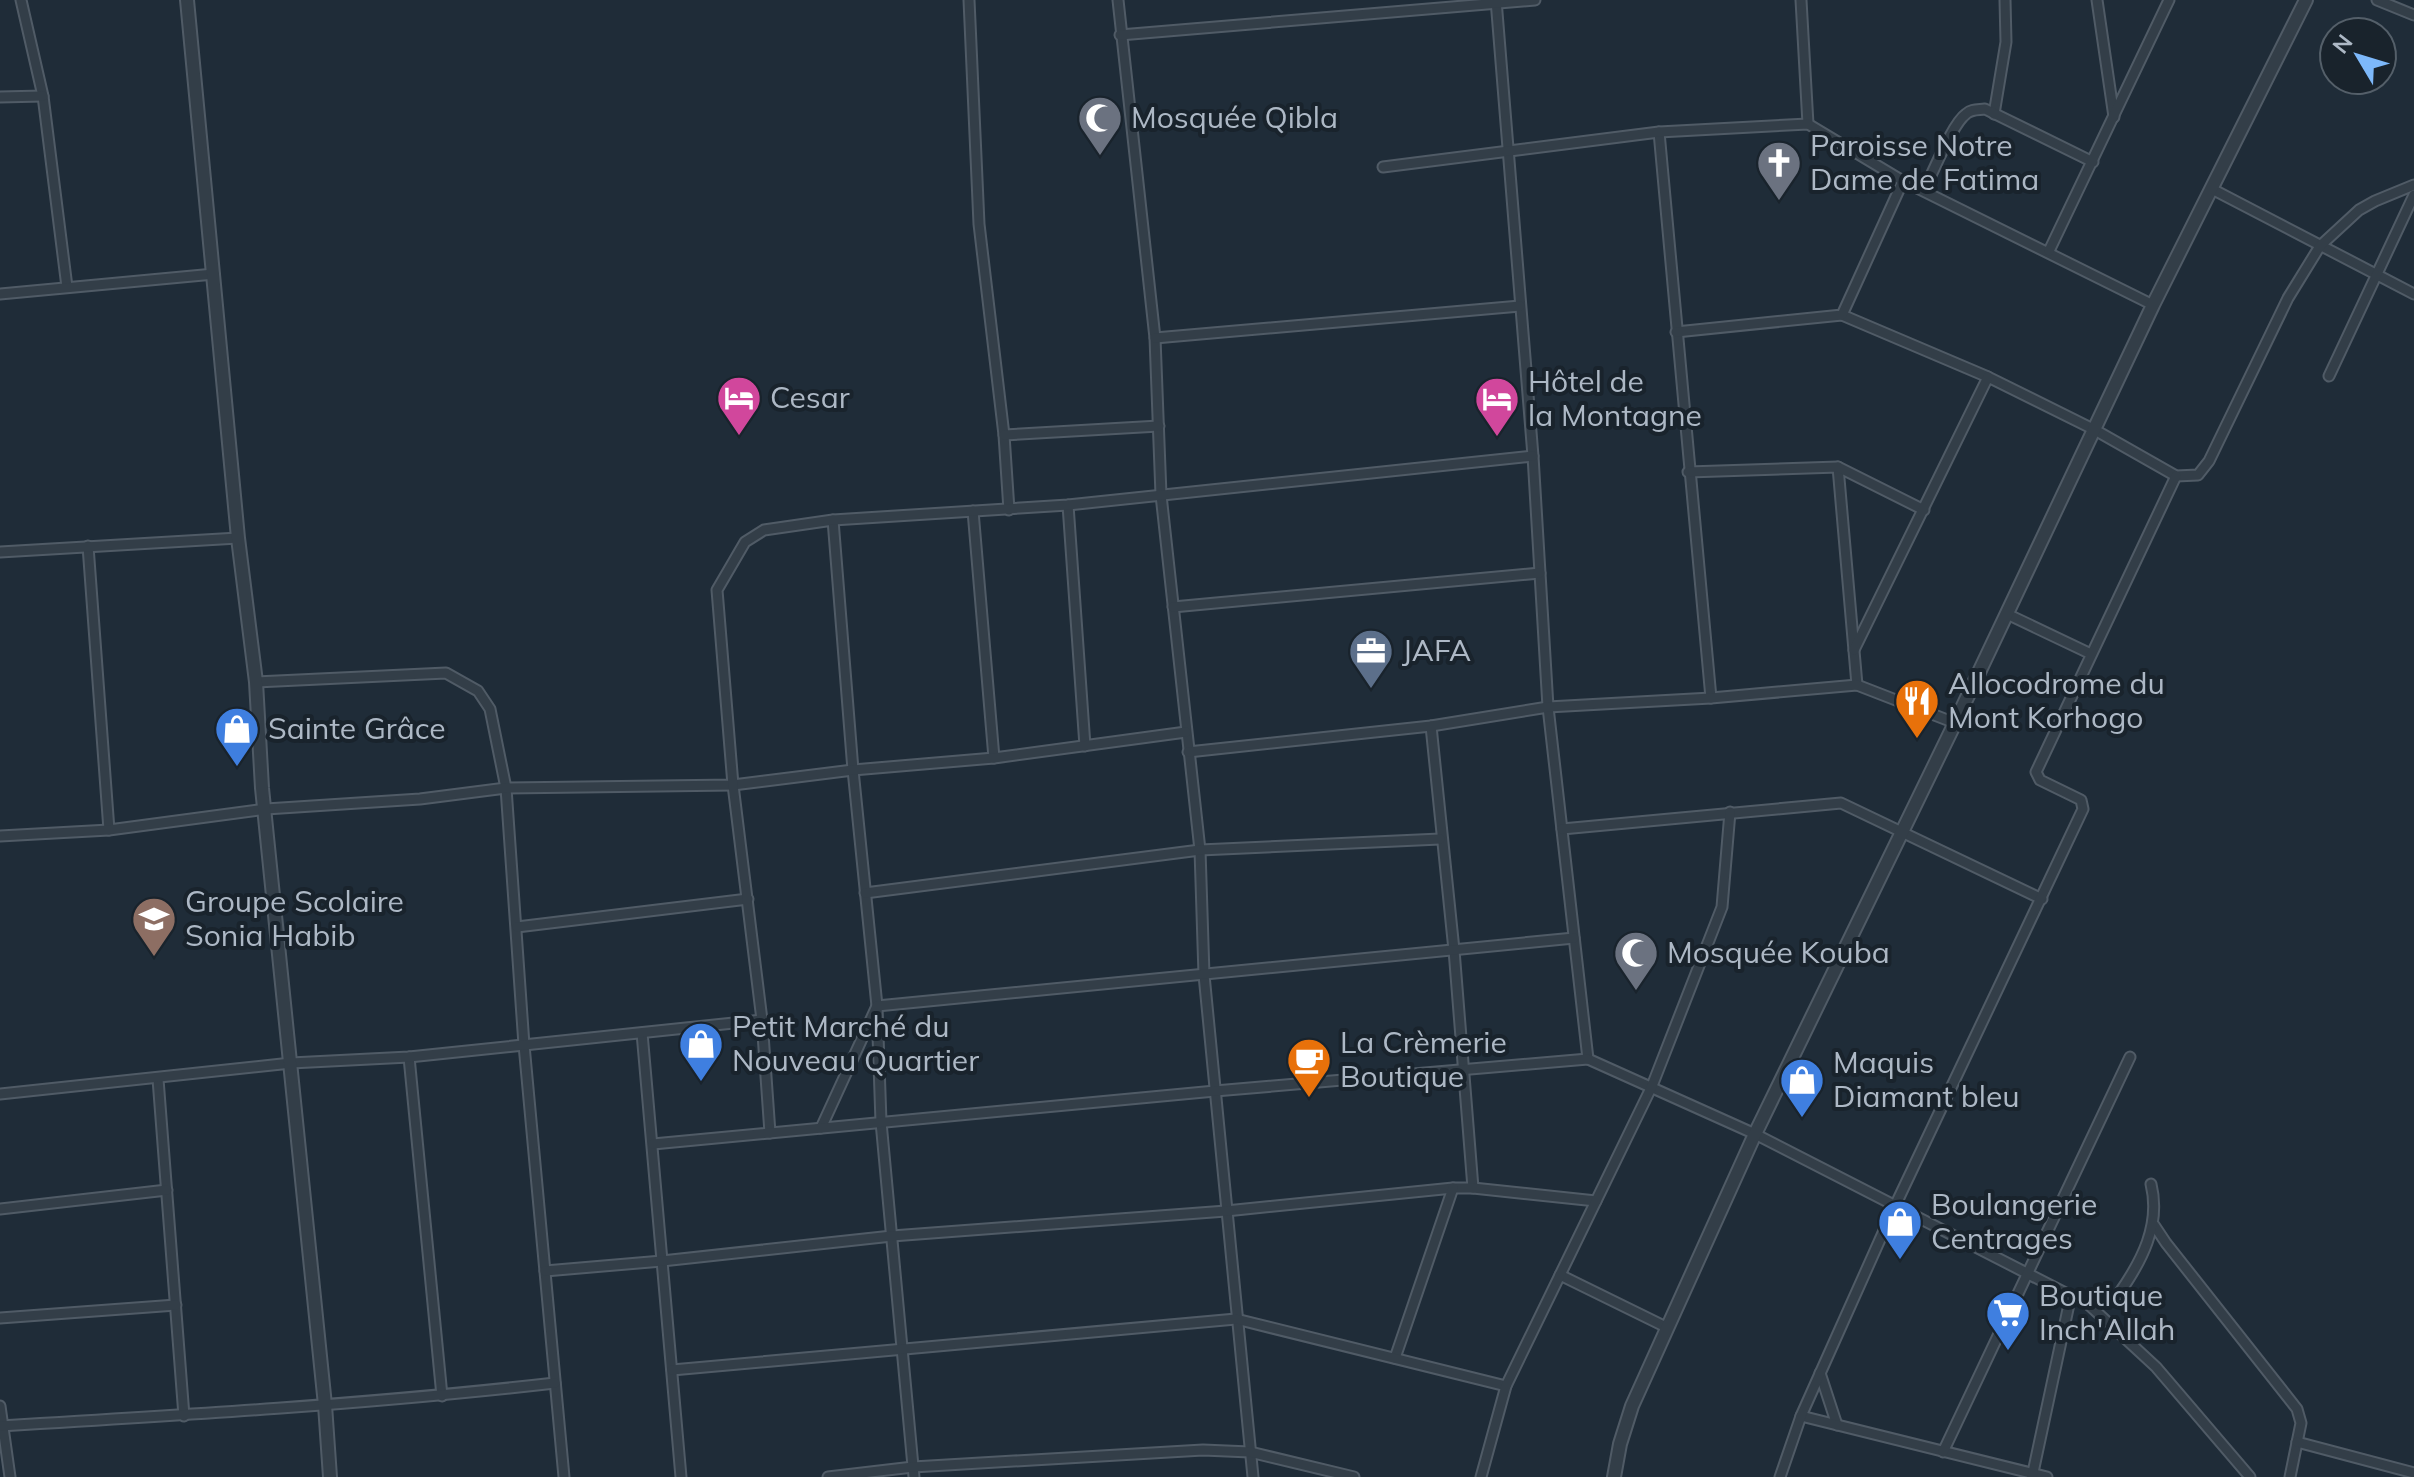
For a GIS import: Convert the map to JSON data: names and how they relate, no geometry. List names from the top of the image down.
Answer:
{
  "places": {
    "mosque": ["Mosquée Qibla", "Mosquée Kouba"],
    "church": ["Paroisse Notre Dame de Fatima"],
    "hotel": ["Cesar", "Hôtel de la Montagne"],
    "office": ["JAFA"],
    "restaurant": ["Allocodrome du Mont Korhogo"],
    "shop": [
      "Sainte Grâce",
      "Petit Marché du Nouveau Quartier",
      "Maquis Diamant bleu",
      "Boulangerie Centrages"
    ],
    "school or university": ["Groupe Scolaire Sonia Habib"],
    "cafe": ["La Crèmerie Boutique"],
    "supermarket": ["Boutique Inch'Allah"]
  },
  "north": "top left"
}
